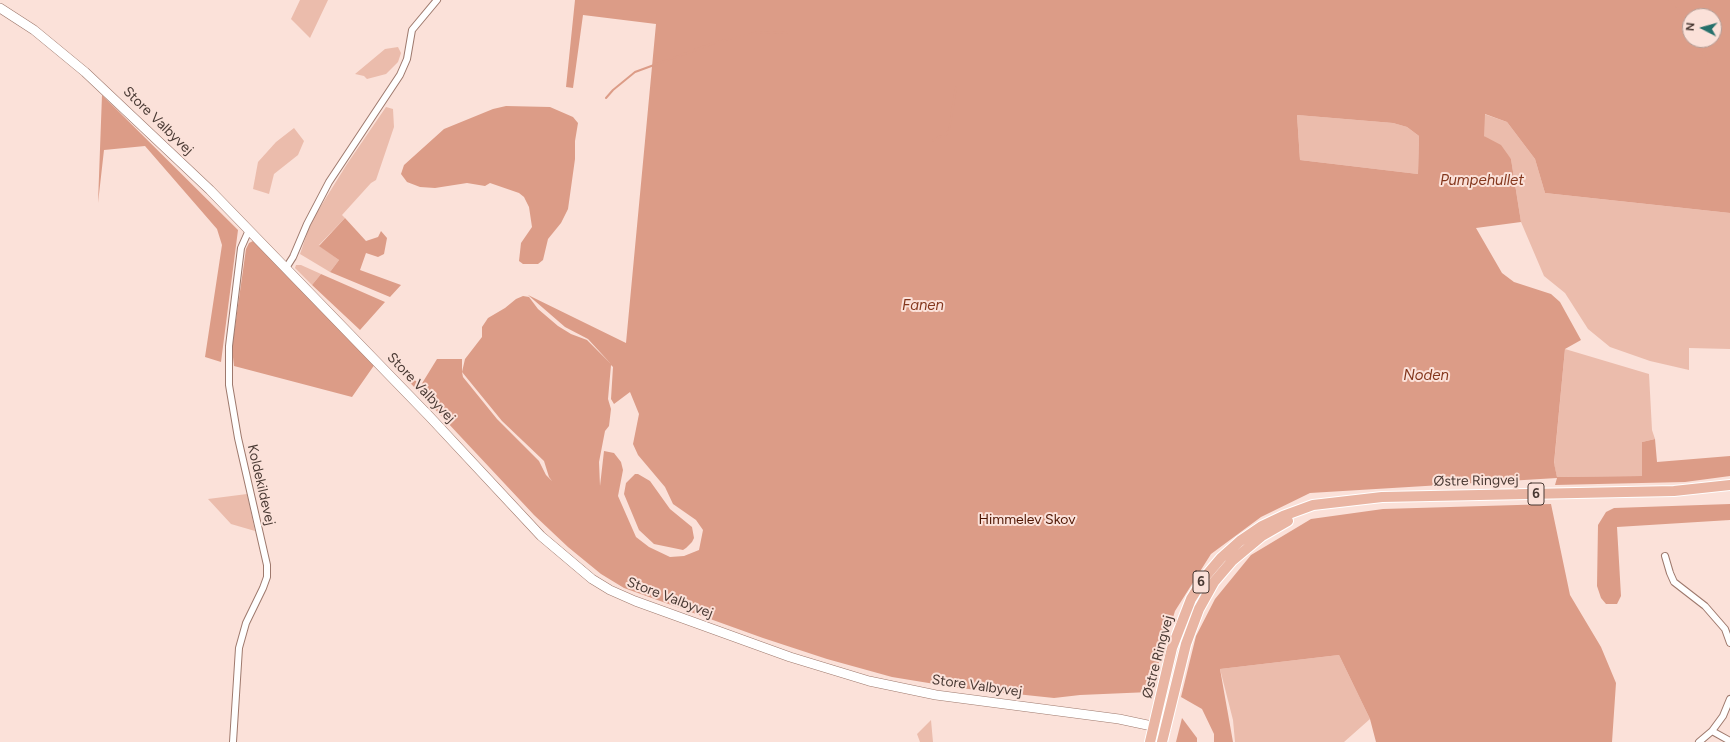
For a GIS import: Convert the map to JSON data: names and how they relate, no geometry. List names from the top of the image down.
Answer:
{
  "streets": {
    "main road": ["Østre Ringvej", "6"],
    "street": ["Store Valbyvej", "Koldekildevej"]
  },
  "crossings": [
    ["Store Valbyvej", "Østre Ringvej"],
    ["Store Valbyvej", "Koldekildevej"]
  ],
  "water": ["Pumpehullet", "Fanen", "Noden"],
  "parks": ["Himmelev Skov"],
  "north": "left"
}
